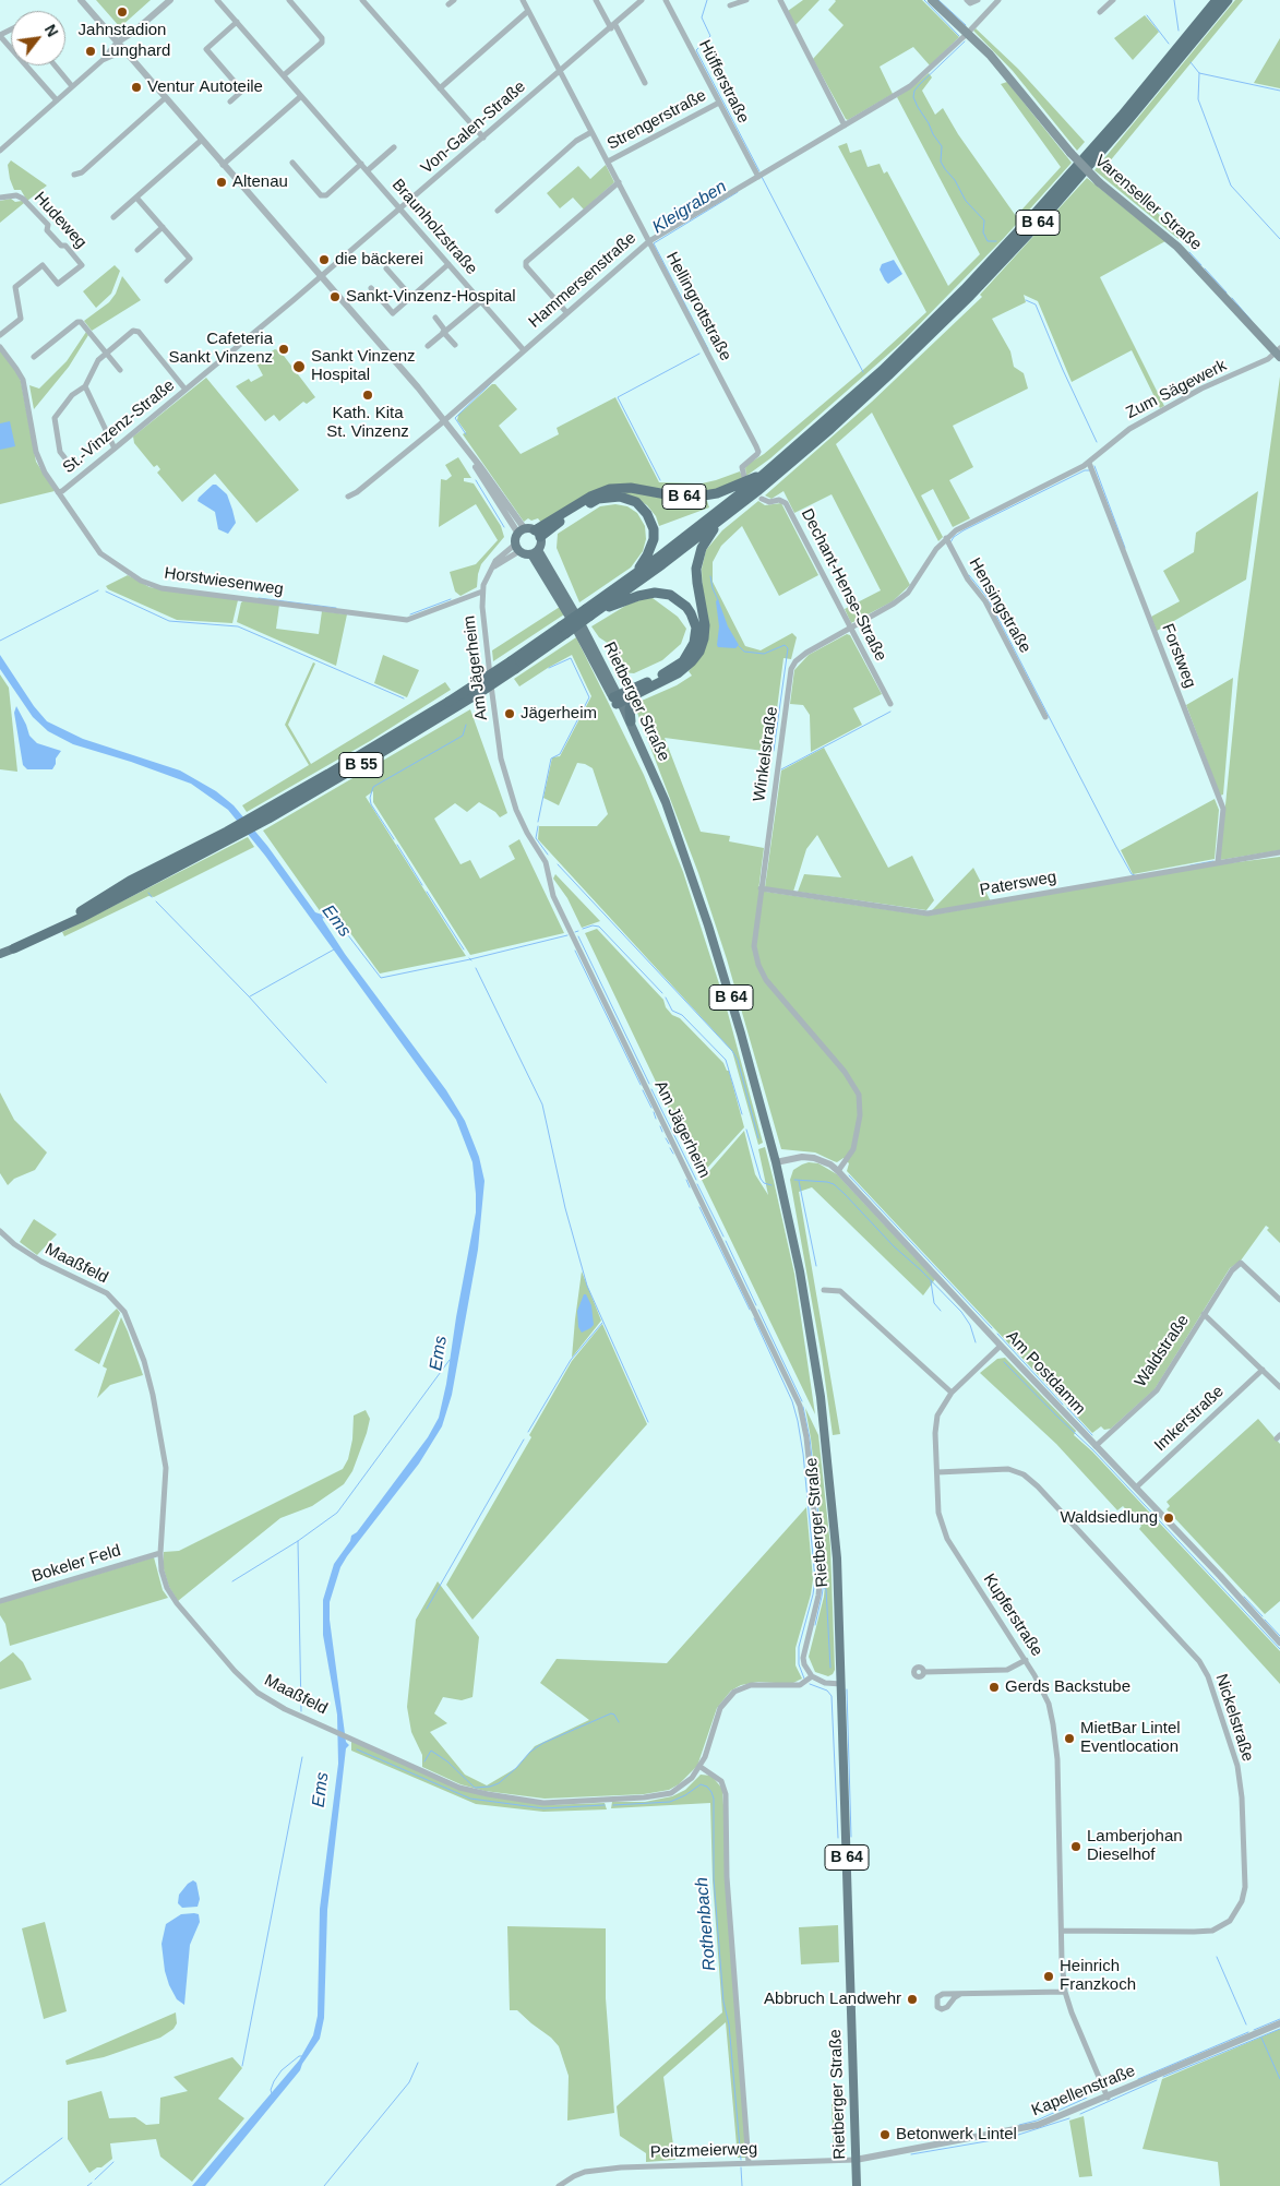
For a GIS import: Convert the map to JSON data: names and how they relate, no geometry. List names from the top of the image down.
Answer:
{
  "streets": {
    "highway": ["B 64", "B 55"],
    "main road": ["Varenseller Straße", "Rietberger Straße"],
    "street": [
      "Hüfferstraße",
      "Strengerstraße",
      "Von-Galen-Straße",
      "Hudeweg",
      "Braunholzstraße",
      "Hammersenstraße",
      "Hellingrottstraße",
      "Zum Sägewerk",
      "St.-Vinzenz-Straße",
      "Horstwiesenweg",
      "Dechant-Hense-Straße",
      "Hensingstraße",
      "Forstweg",
      "Am Jägerheim",
      "Winkelstraße",
      "Patersweg",
      "Maaßfeld",
      "Waldstraße",
      "Am Postdamm",
      "Imkerstraße",
      "Bokeler Feld",
      "Kupferstraße",
      "Nickelstraße",
      "Kapellenstraße",
      "Peitzmeierweg"
    ]
  },
  "crossings": [
    ["Hüfferstraße", "Strengerstraße"],
    ["Hüfferstraße", "Hammersenstraße"],
    ["Strengerstraße", "Hellingrottstraße"],
    ["Von-Galen-Straße", "Braunholzstraße"],
    ["Von-Galen-Straße", "Hellingrottstraße"],
    ["Von-Galen-Straße", "St.-Vinzenz-Straße"],
    ["Varenseller Straße", "Hammersenstraße"],
    ["Varenseller Straße", "Zum Sägewerk"],
    ["B 64", "Rietberger Straße"],
    ["B 64", "B 55"],
    ["Braunholzstraße", "Hammersenstraße"],
    ["Hammersenstraße", "Hellingrottstraße"],
    ["Zum Sägewerk", "Forstweg"],
    ["Zum Sägewerk", "Winkelstraße"],
    ["St.-Vinzenz-Straße", "Horstwiesenweg"],
    ["Horstwiesenweg", "Am Jägerheim"],
    ["Dechant-Hense-Straße", "Winkelstraße"],
    ["Hensingstraße", "Winkelstraße"],
    ["Forstweg", "Winkelstraße"],
    ["Forstweg", "Patersweg"],
    ["Am Jägerheim", "Maaßfeld"],
    ["Rietberger Straße", "B 55"],
    ["Rietberger Straße", "Am Postdamm"],
    ["Rietberger Straße", "Kapellenstraße"],
    ["Rietberger Straße", "Peitzmeierweg"],
    ["Winkelstraße", "Patersweg"],
    ["Winkelstraße", "Am Postdamm"],
    ["Maaßfeld", "Bokeler Feld"],
    ["Waldstraße", "Am Postdamm"],
    ["Am Postdamm", "Imkerstraße"],
    ["Am Postdamm", "Kupferstraße"],
    ["Kupferstraße", "Nickelstraße"],
    ["Kupferstraße", "Kapellenstraße"],
    ["Kapellenstraße", "Peitzmeierweg"]
  ],
  "water": ["Kleigraben", "Ems", "Rothenbach"],
  "places": [
    "Jahnstadion",
    "Lunghard",
    "Ventur Autoteile",
    "Altenau",
    "die bäckerei",
    "Sankt-Vinzenz-Hospital",
    "Cafeteria Sankt Vinzenz",
    "Sankt Vinzenz Hospital",
    "Kath. Kita St. Vinzenz",
    "Jägerheim",
    "Waldsiedlung",
    "Gerds Backstube",
    "MietBar Lintel Eventlocation",
    "Lamberjohan Dieselhof",
    "Heinrich Franzkoch",
    "Abbruch Landwehr",
    "Betonwerk Lintel"
  ],
  "north": "top right"
}
